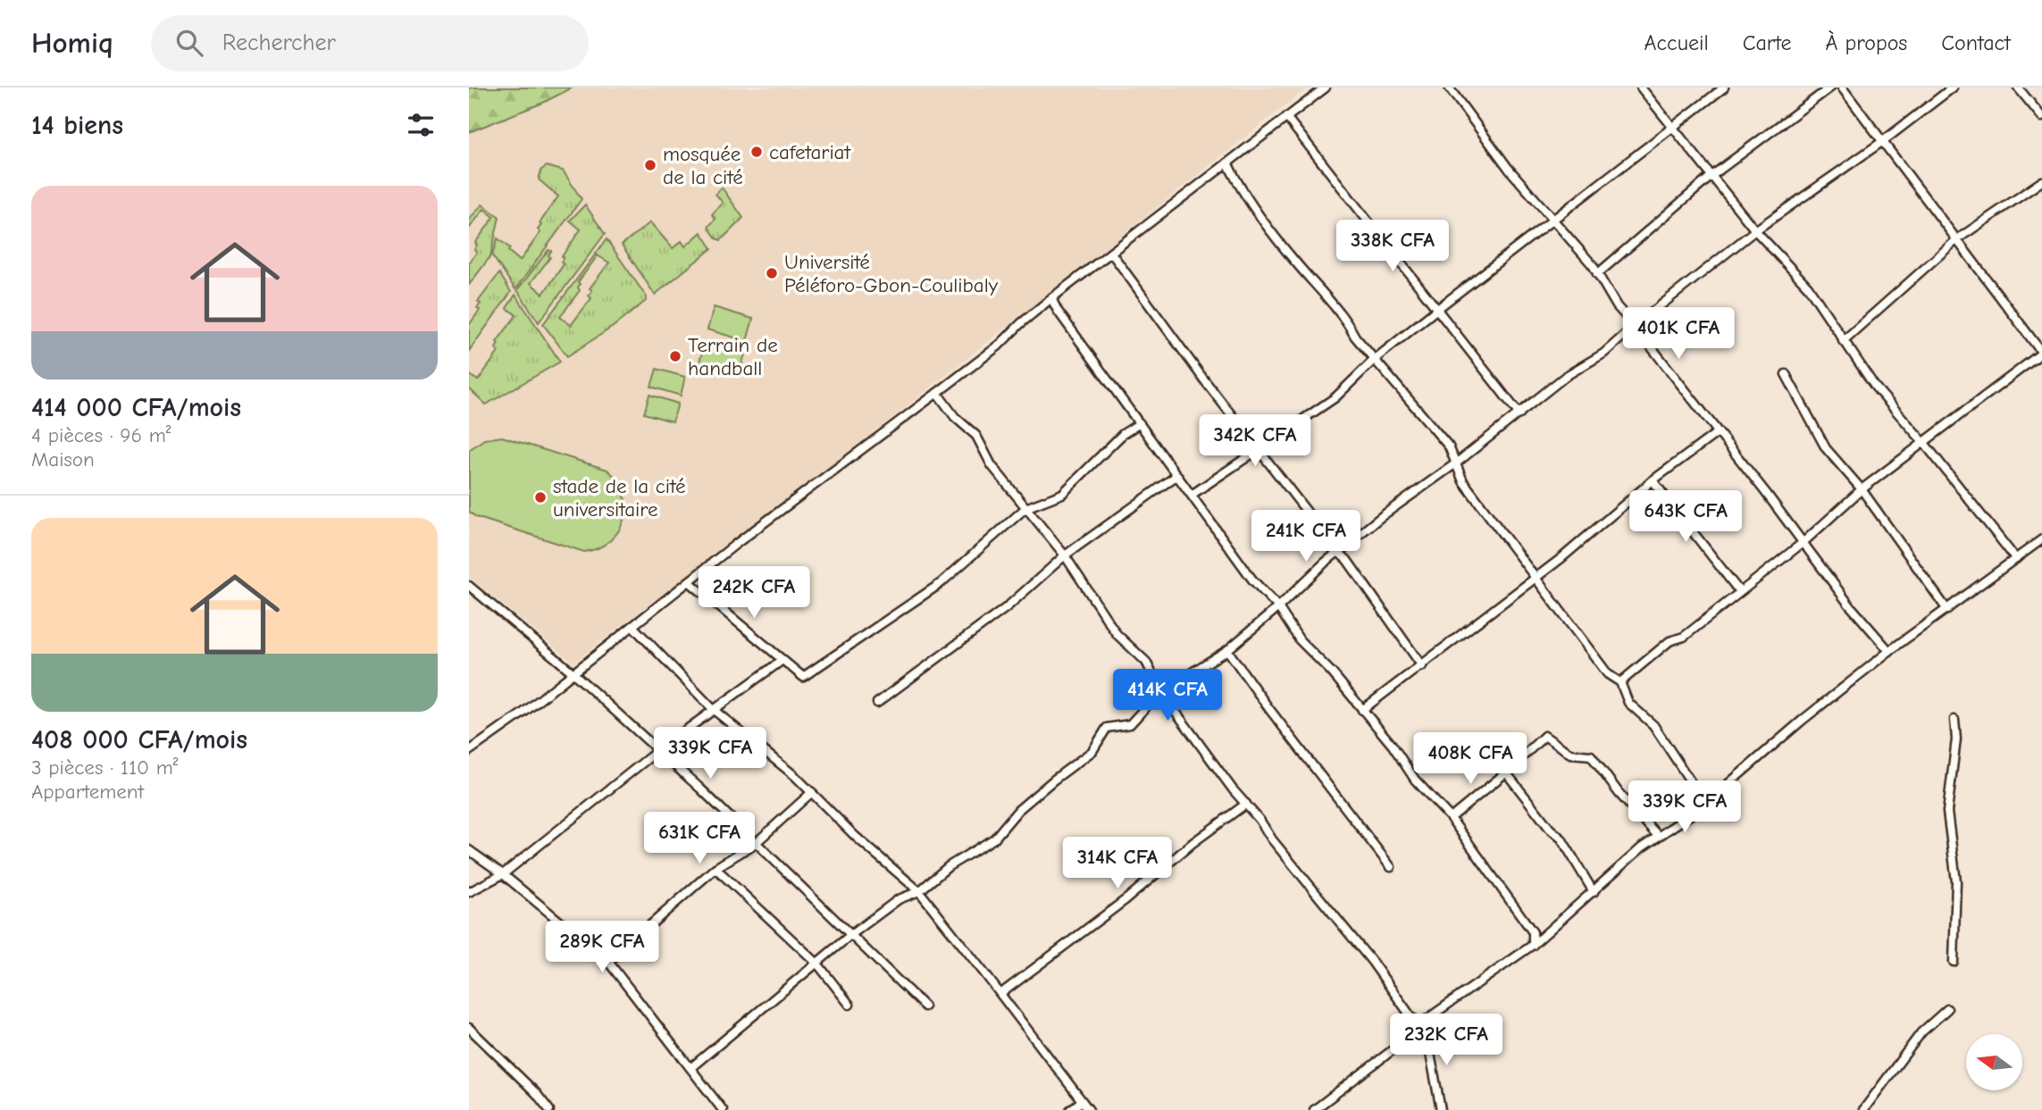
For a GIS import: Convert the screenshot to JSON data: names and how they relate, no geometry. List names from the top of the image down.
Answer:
{
  "places": [
    "cafetariat",
    "mosquée de la cité",
    "Université Péléforo-Gbon-Coulibaly",
    "Terrain de handball",
    "stade de la cité universitaire"
  ],
  "north": "left",
  "page": {
    "header": "Homiq",
    "search": "Rechercher",
    "nav": [
      "Accueil",
      "Carte",
      "À propos",
      "Contact"
    ],
    "heading": "14 biens",
    "list": [
      {
        "name": "414 000 CFA/mois",
        "note": "4 pièces · 96 m² · Maison"
      },
      {
        "name": "408 000 CFA/mois",
        "note": "3 pièces · 110 m² · Appartement"
      }
    ],
    "price": [
      "338K CFA",
      "401K CFA",
      "342K CFA",
      "643K CFA",
      "241K CFA",
      "242K CFA",
      "414K CFA",
      "339K CFA",
      "408K CFA",
      "339K CFA",
      "631K CFA",
      "314K CFA",
      "289K CFA",
      "232K CFA"
    ]
  }
}
